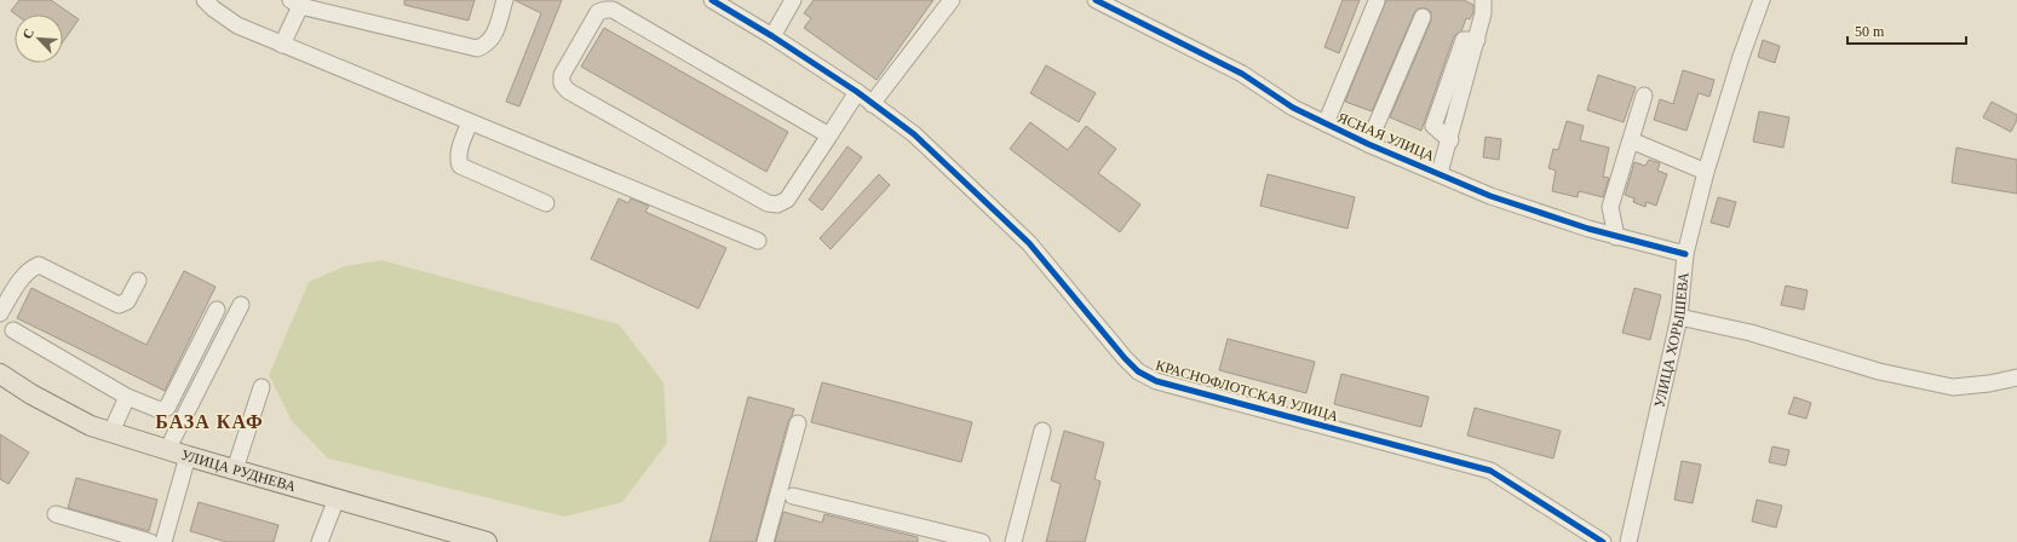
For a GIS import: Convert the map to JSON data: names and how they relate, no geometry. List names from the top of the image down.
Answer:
{
  "streets": {
    "main road": ["УЛИЦА РУДНЕВА"],
    "street": ["ЯСНАЯ УЛИЦА", "УЛИЦА ХОРЫШЕВА", "КРАСНОФЛОТСКАЯ УЛИЦА"]
  },
  "crossings": [
    ["ЯСНАЯ УЛИЦА", "УЛИЦА ХОРЫШЕВА"]
  ],
  "districts": ["БАЗА КАФ"],
  "scale_bar": "50 m",
  "north": "top left"
}
